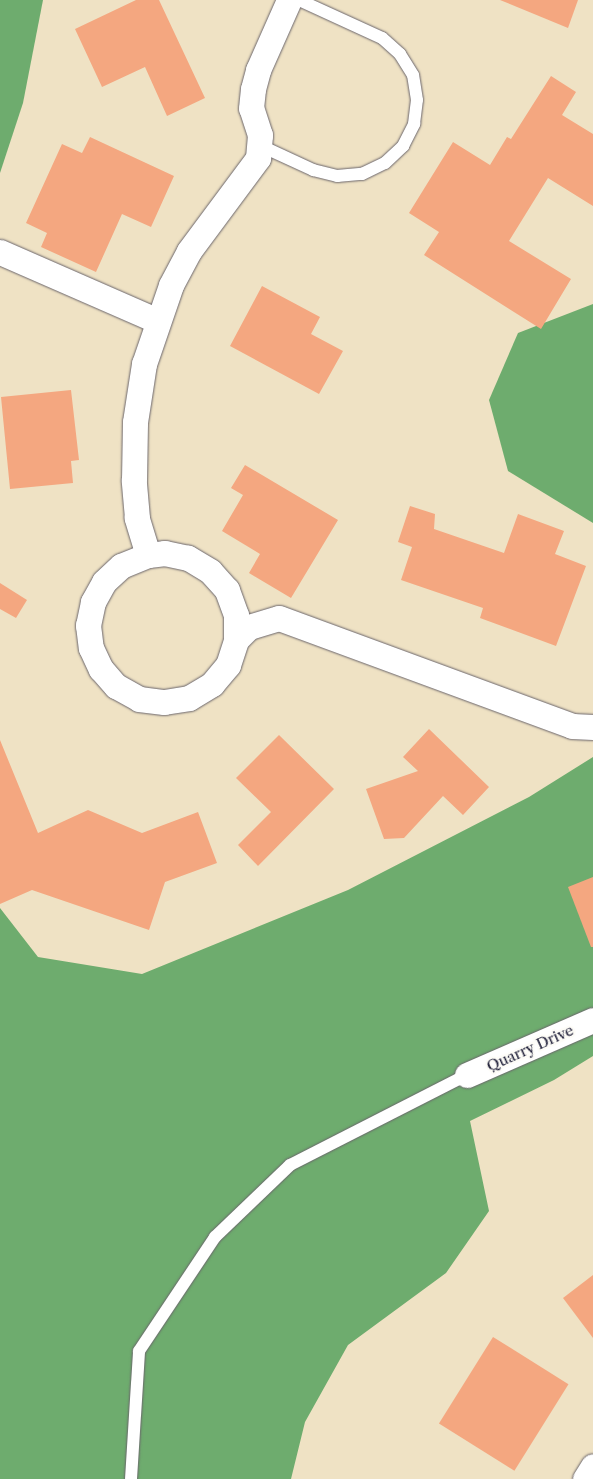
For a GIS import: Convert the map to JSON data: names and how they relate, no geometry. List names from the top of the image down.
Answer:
{
  "streets": {
    "street": ["Quarry Drive"]
  }
}
